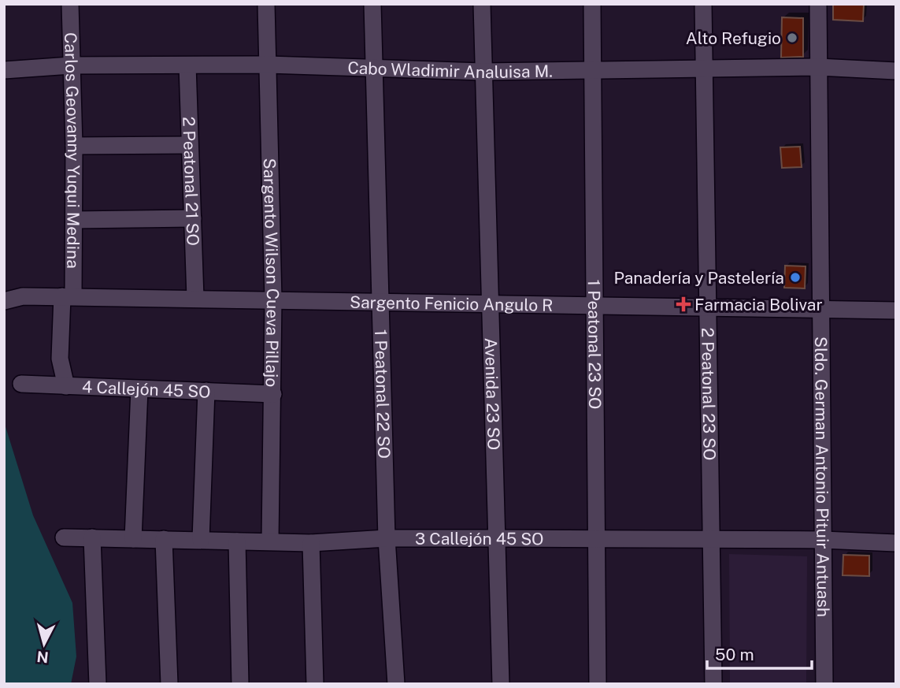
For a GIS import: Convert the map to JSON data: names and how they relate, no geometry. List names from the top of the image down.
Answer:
{
  "streets": {
    "street": [
      "Cabo Wladimir Analuisa M.",
      "Carlos Geovanny Yuqui Medina",
      "2 Peatonal 21 SO",
      "Sargento Wilson Cueva Pillajo",
      "Sargento Fenicio Angulo R",
      "1 Peatonal 23 SO",
      "4 Callejón 45 SO",
      "2 Peatonal 23 SO",
      "1 Peatonal 22 SO",
      "Avenida 23 SO",
      "Sldo. German Antonio Pituir Antuash",
      "3 Callejón 45 SO"
    ]
  },
  "crossings": [
    ["Cabo Wladimir Analuisa M.", "Carlos Geovanny Yuqui Medina"],
    ["Cabo Wladimir Analuisa M.", "2 Peatonal 21 SO"],
    ["Cabo Wladimir Analuisa M.", "Sargento Wilson Cueva Pillajo"],
    ["Cabo Wladimir Analuisa M.", "1 Peatonal 23 SO"],
    ["Cabo Wladimir Analuisa M.", "2 Peatonal 23 SO"],
    ["Cabo Wladimir Analuisa M.", "1 Peatonal 22 SO"],
    ["Cabo Wladimir Analuisa M.", "Avenida 23 SO"],
    ["Cabo Wladimir Analuisa M.", "Sldo. German Antonio Pituir Antuash"],
    ["Carlos Geovanny Yuqui Medina", "Sargento Fenicio Angulo R"],
    ["Carlos Geovanny Yuqui Medina", "4 Callejón 45 SO"],
    ["2 Peatonal 21 SO", "Sargento Fenicio Angulo R"],
    ["Sargento Wilson Cueva Pillajo", "Sargento Fenicio Angulo R"],
    ["Sargento Wilson Cueva Pillajo", "4 Callejón 45 SO"],
    ["Sargento Wilson Cueva Pillajo", "3 Callejón 45 SO"],
    ["Sargento Fenicio Angulo R", "1 Peatonal 23 SO"],
    ["Sargento Fenicio Angulo R", "2 Peatonal 23 SO"],
    ["Sargento Fenicio Angulo R", "1 Peatonal 22 SO"],
    ["Sargento Fenicio Angulo R", "Avenida 23 SO"],
    ["Sargento Fenicio Angulo R", "Sldo. German Antonio Pituir Antuash"],
    ["1 Peatonal 23 SO", "3 Callejón 45 SO"],
    ["2 Peatonal 23 SO", "3 Callejón 45 SO"],
    ["1 Peatonal 22 SO", "3 Callejón 45 SO"],
    ["Avenida 23 SO", "3 Callejón 45 SO"],
    ["Sldo. German Antonio Pituir Antuash", "3 Callejón 45 SO"]
  ],
  "places": {
    "other": ["Alto Refugio", "Panadería y Pastelería"],
    "health": ["Farmacia Bolivar"]
  },
  "scale_bar": "50 m",
  "north": "bottom"
}
